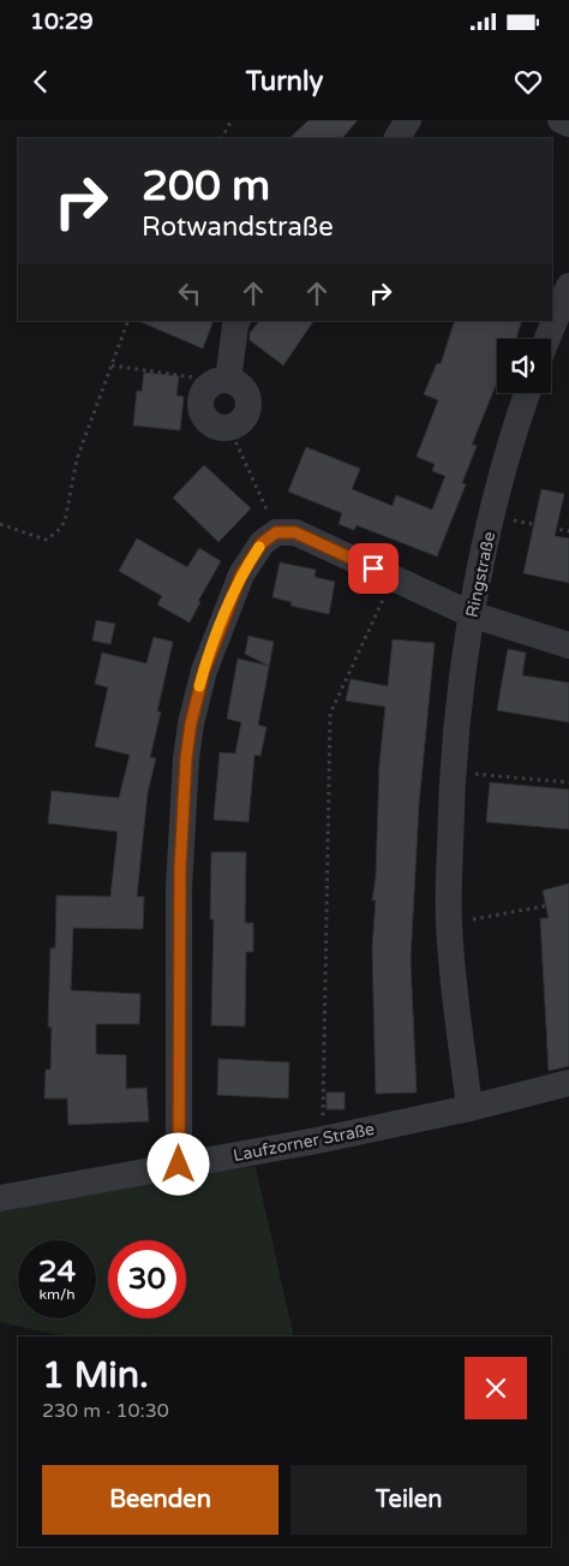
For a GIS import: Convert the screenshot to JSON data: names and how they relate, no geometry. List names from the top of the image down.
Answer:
{
  "streets": {
    "street": ["Ringstraße", "Laufzorner Straße"]
  },
  "crossings": [
    ["Ringstraße", "Laufzorner Straße"]
  ],
  "page": {
    "status": "10:29",
    "header": "Turnly",
    "turn": ["200 m", "Rotwandstraße"],
    "speed": "24 km/h",
    "limit": "30",
    "heading": ["1 Min.", "230 m · 10:30"],
    "buttons": ["Beenden", "Teilen"]
  }
}
